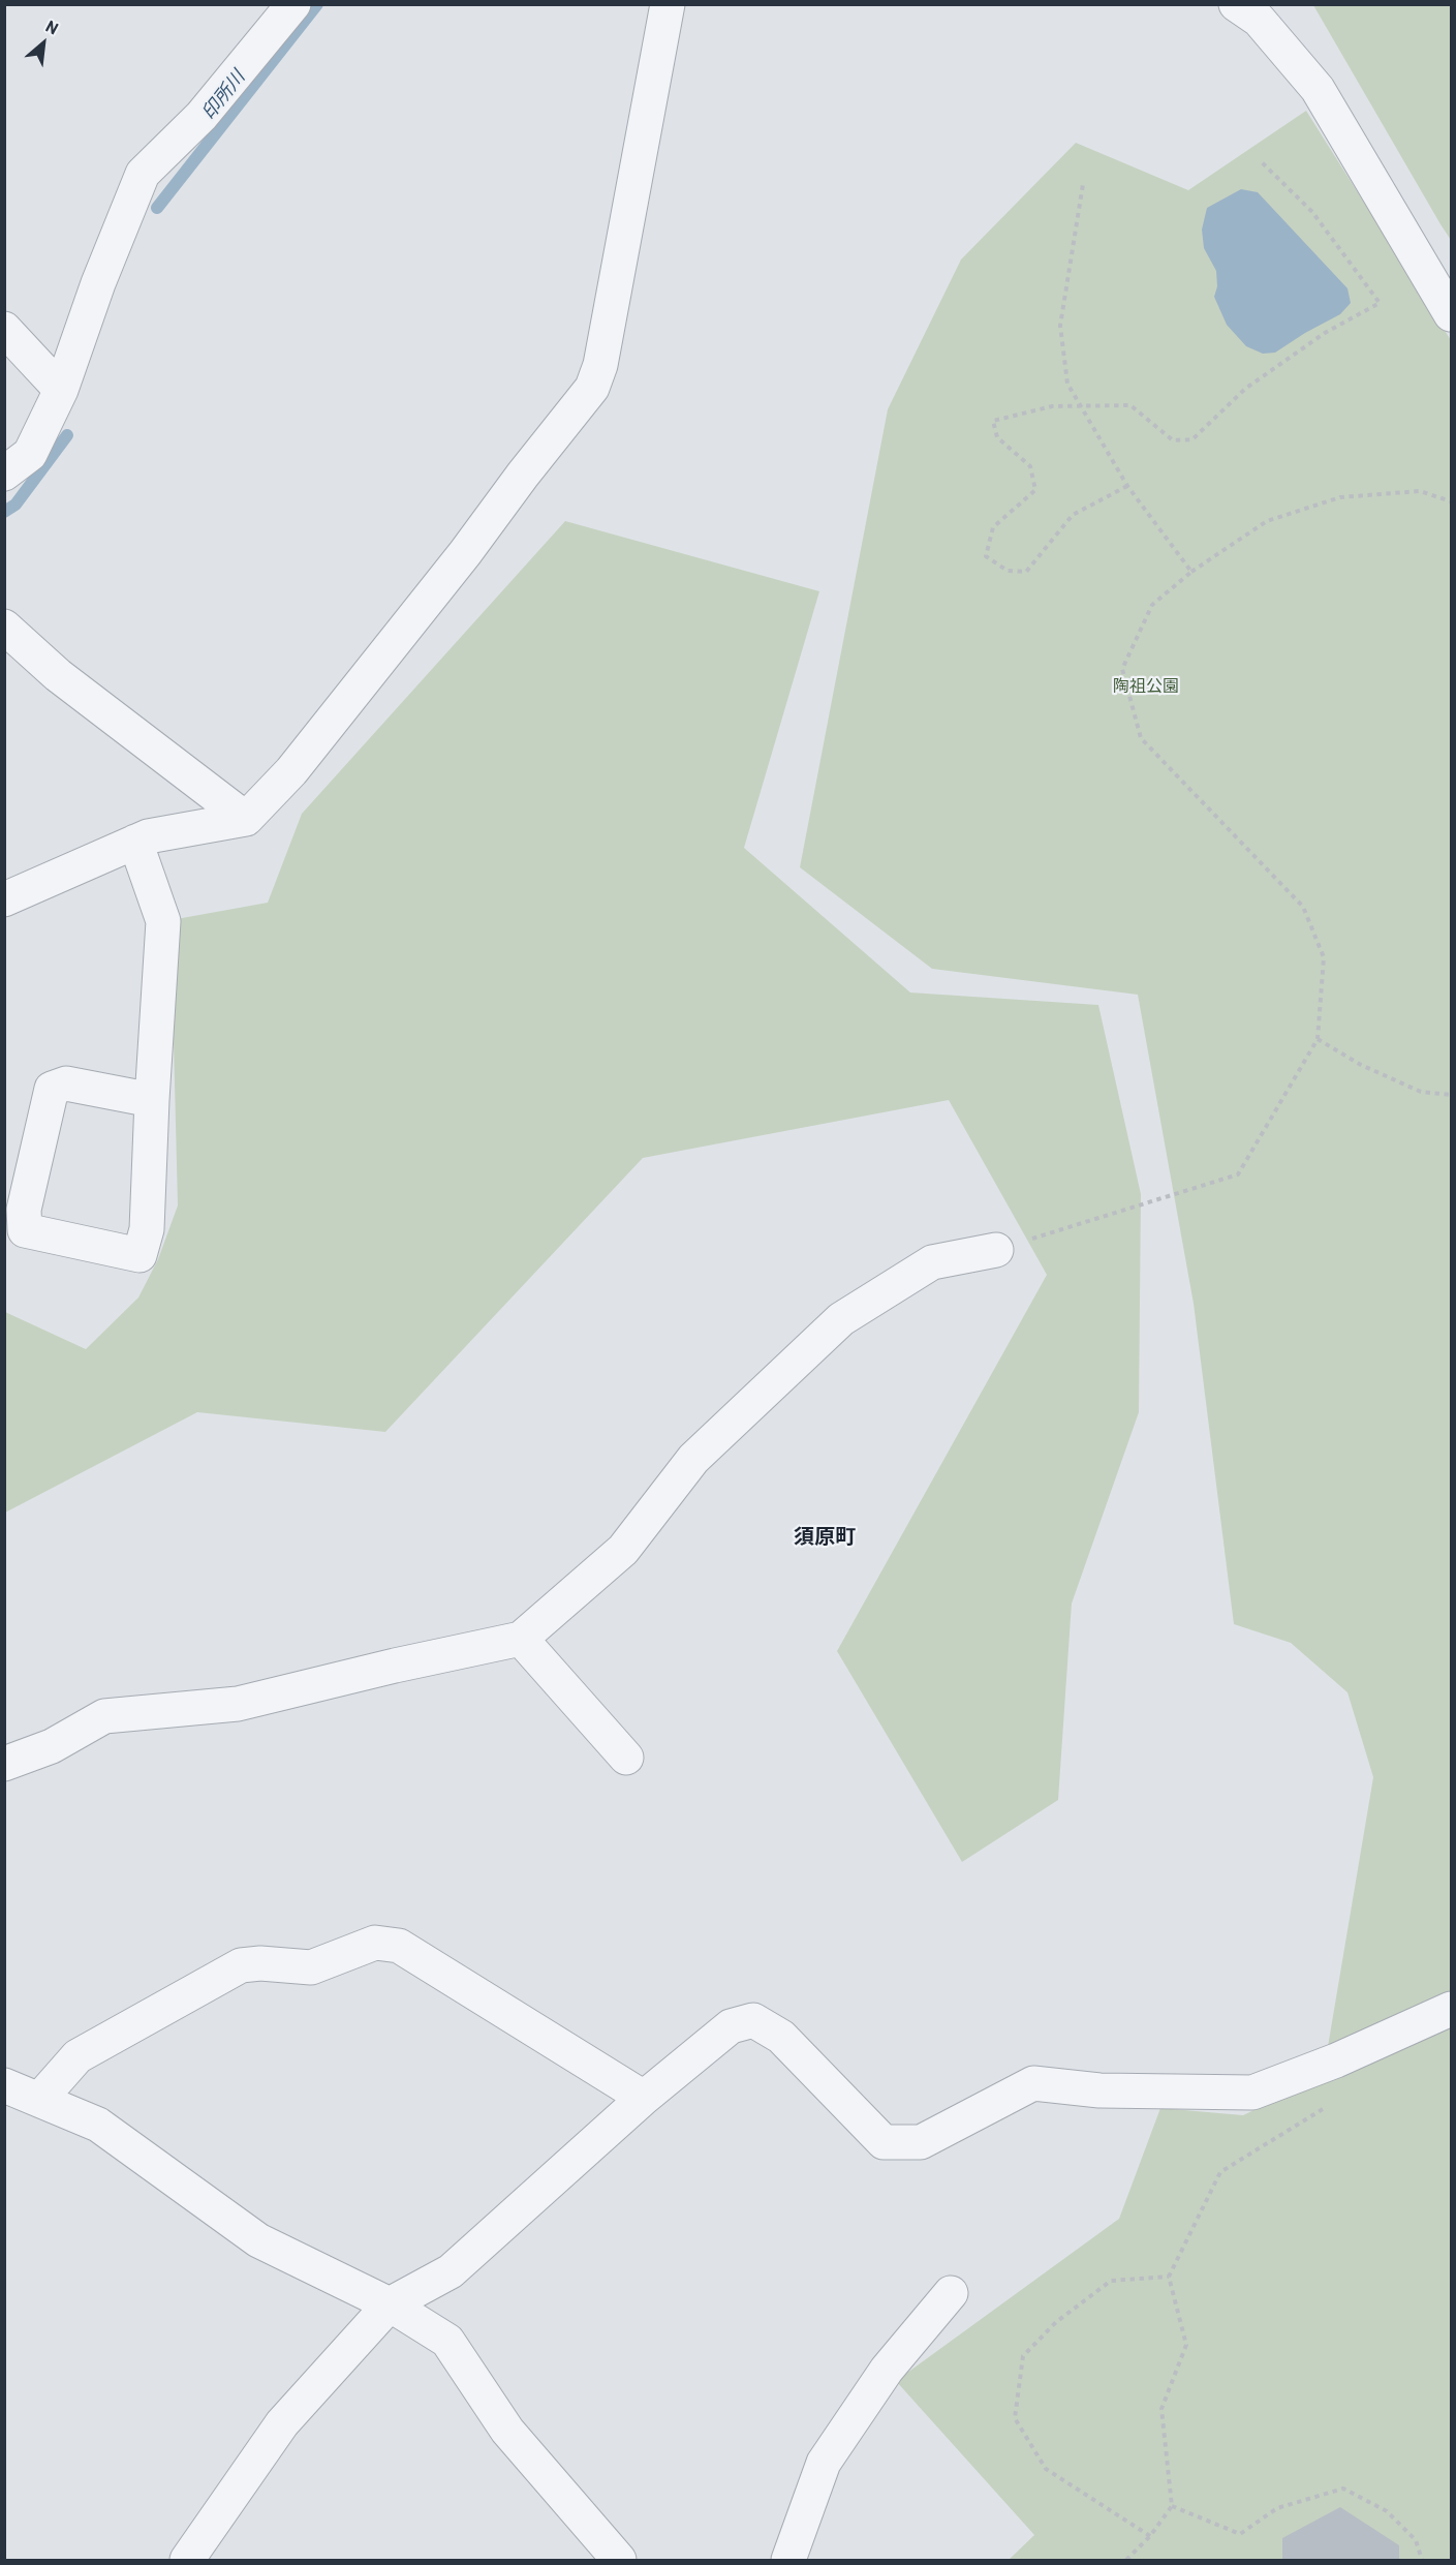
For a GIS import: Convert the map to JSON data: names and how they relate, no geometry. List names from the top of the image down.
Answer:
{
  "districts": ["須原町"],
  "water": ["印所川"],
  "parks": ["陶祖公園"],
  "north": "top right"
}
